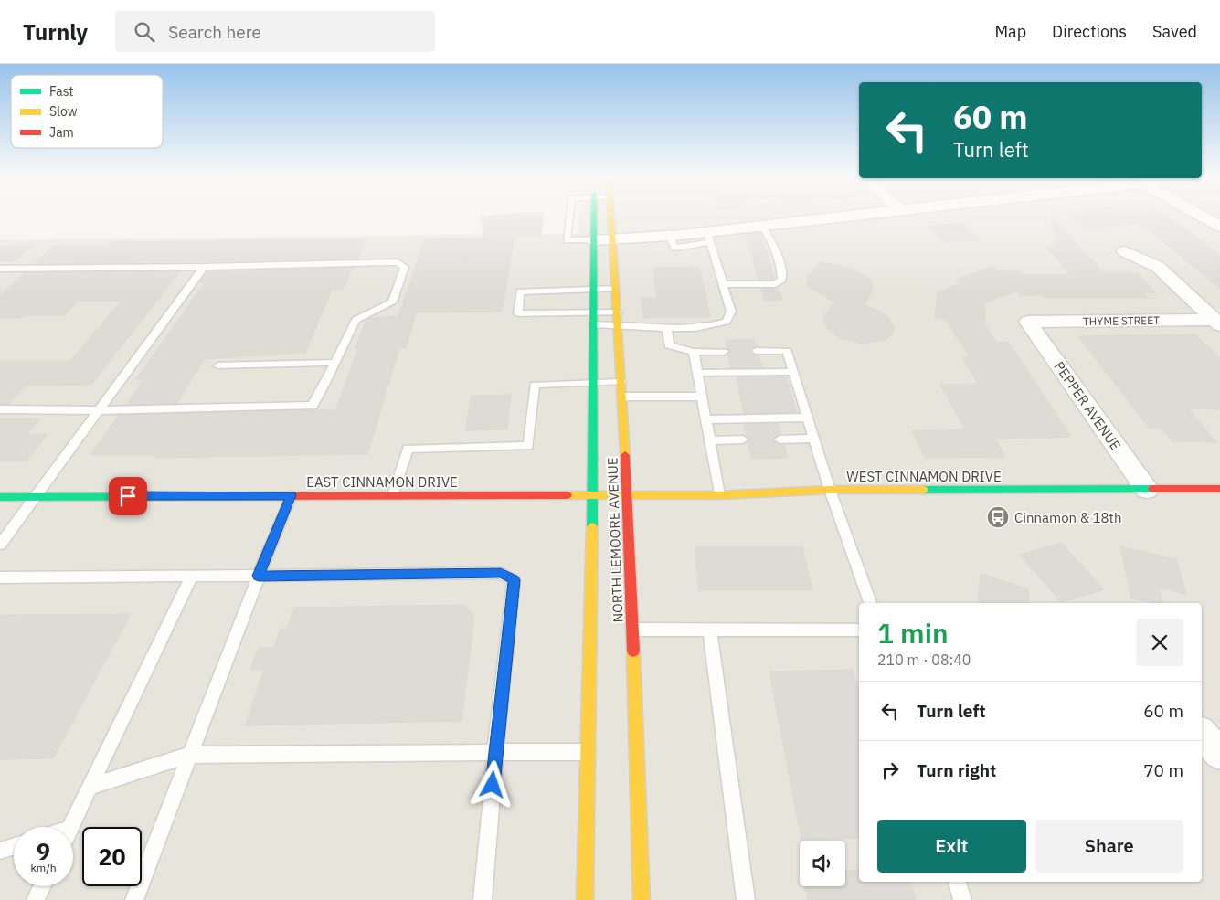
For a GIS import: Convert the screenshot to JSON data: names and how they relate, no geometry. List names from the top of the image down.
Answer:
{
  "streets": {
    "main road": ["WEST CINNAMON DRIVE", "EAST CINNAMON DRIVE", "NORTH LEMOORE AVENUE"],
    "street": ["THYME STREET", "PEPPER AVENUE"]
  },
  "crossings": [
    ["THYME STREET", "PEPPER AVENUE"],
    ["PEPPER AVENUE", "WEST CINNAMON DRIVE"],
    ["WEST CINNAMON DRIVE", "EAST CINNAMON DRIVE"],
    ["WEST CINNAMON DRIVE", "NORTH LEMOORE AVENUE"],
    ["EAST CINNAMON DRIVE", "NORTH LEMOORE AVENUE"]
  ],
  "places": {
    "bus stop": ["Cinnamon & 18th"]
  },
  "legend": ["Fast", "Slow", "Jam"],
  "page": {
    "header": "Turnly",
    "search": "Search here",
    "nav": ["Map", "Directions", "Saved"],
    "turn": ["60 m", "Turn left"],
    "heading": ["1 min", "210 m · 08:40"],
    "list": [
      {
        "name": "Turn left",
        "value": "60 m"
      },
      {
        "name": "Turn right",
        "value": "70 m"
      }
    ],
    "buttons": ["Exit", "Share"],
    "speed": "9 km/h",
    "limit": "20"
  }
}
